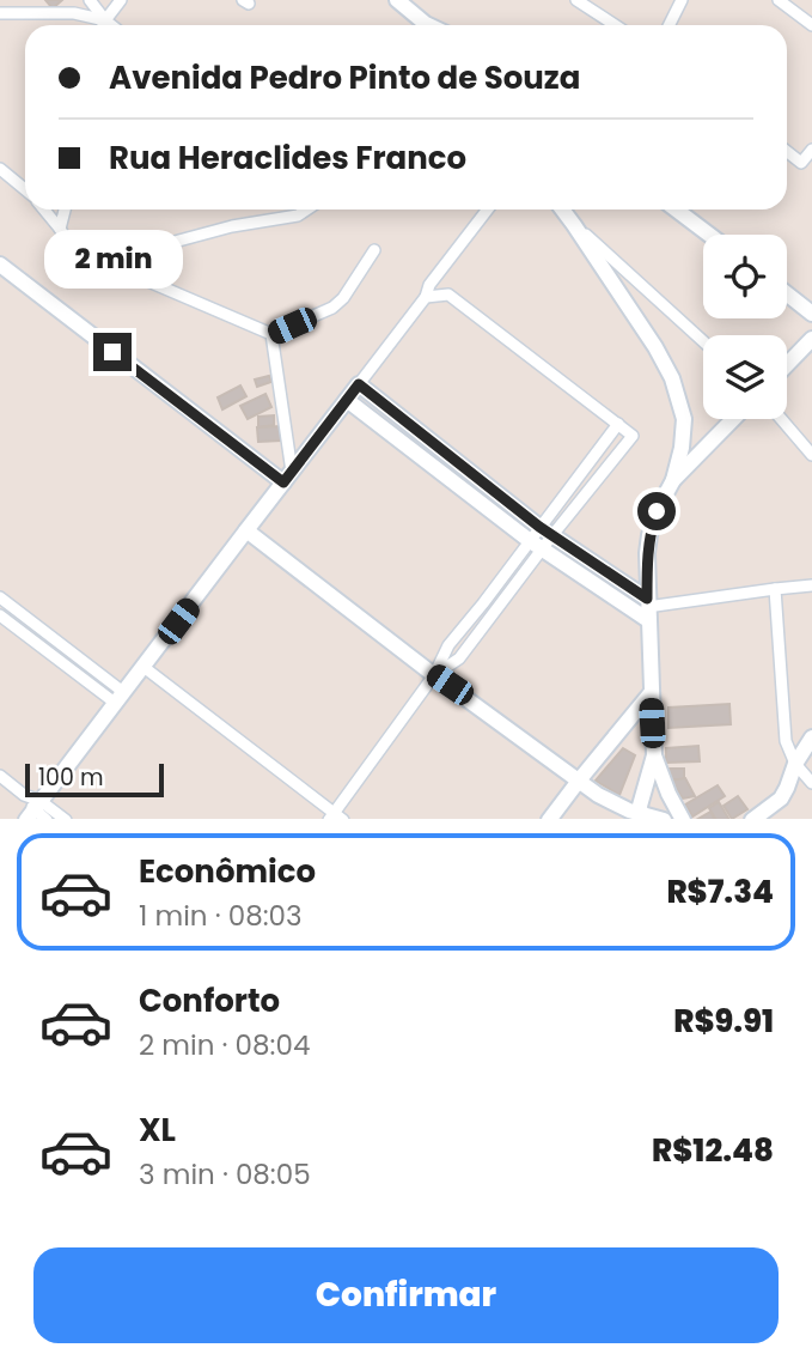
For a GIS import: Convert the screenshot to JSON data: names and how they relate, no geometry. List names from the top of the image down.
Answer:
{
  "scale_bar": "100 m",
  "page": {
    "banner": ["Avenida Pedro Pinto de Souza", "Rua Heraclides Franco"],
    "bubble": "2 min",
    "scale": "100 m",
    "list": [
      {
        "name": "Econômico",
        "note": "1 min · 08:03",
        "value": "R$7.34"
      },
      {
        "name": "Conforto",
        "note": "2 min · 08:04",
        "value": "R$9.91"
      },
      {
        "name": "XL",
        "note": "3 min · 08:05",
        "value": "R$12.48"
      }
    ],
    "buttons": "Confirmar"
  }
}
